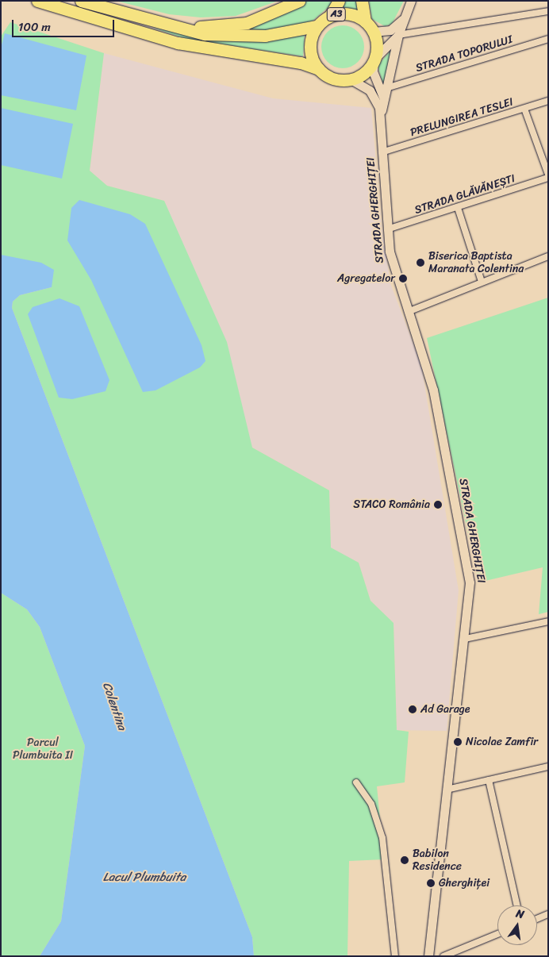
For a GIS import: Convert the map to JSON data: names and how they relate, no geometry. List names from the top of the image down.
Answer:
{
  "streets": {
    "highway": ["A3"],
    "main road": ["STRADA GHERGHIȚEI"],
    "street": ["STRADA TOPORULUI", "PRELUNGIREA TESLEI", "STRADA GLĂVĂNEȘTI"]
  },
  "crossings": [
    ["A3", "STRADA GHERGHIȚEI"],
    ["STRADA TOPORULUI", "STRADA GHERGHIȚEI"],
    ["PRELUNGIREA TESLEI", "STRADA GHERGHIȚEI"],
    ["STRADA GLĂVĂNEȘTI", "STRADA GHERGHIȚEI"]
  ],
  "water": ["Colentina", "Lacul Plumbuita"],
  "parks": ["Parcul Plumbuita II"],
  "places": [
    "Biserica Baptista Maranata Colentina",
    "Agregatelor",
    "STACO România",
    "Ad Garage",
    "Nicolae Zamfir",
    "Babilon Residence",
    "Gherghiței"
  ],
  "scale_bar": "100 m",
  "north": "top"
}
